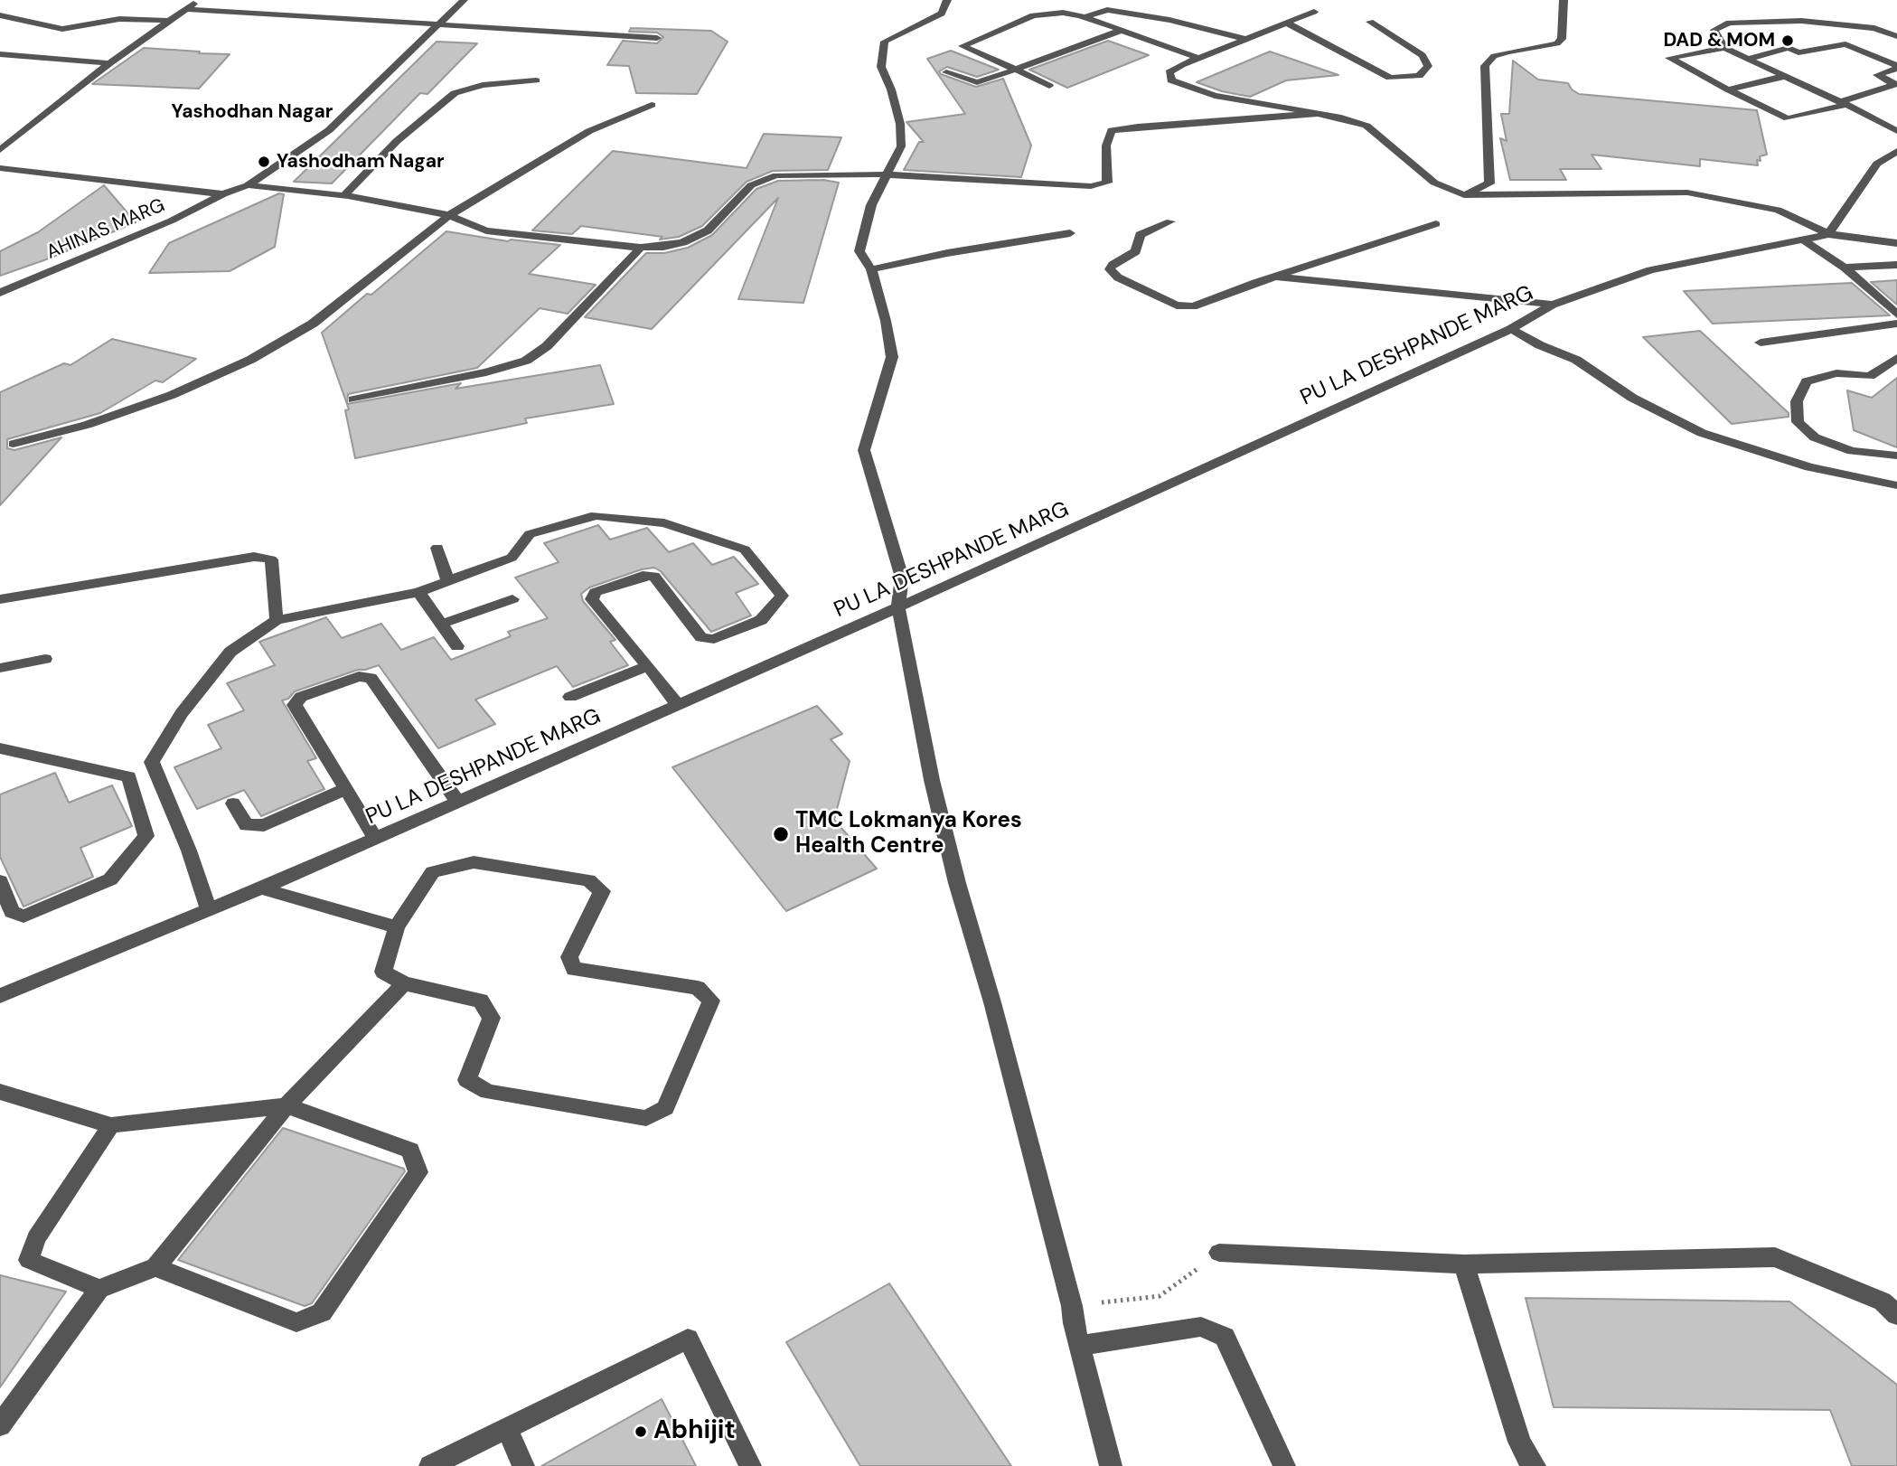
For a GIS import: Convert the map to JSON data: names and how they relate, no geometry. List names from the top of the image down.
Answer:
{
  "streets": {
    "street": ["AHINAS MARG", "PU LA DESHPANDE MARG"]
  },
  "districts": ["Yashodhan Nagar"],
  "places": [
    "DAD & MOM",
    "Yashodham Nagar",
    "TMC Lokmanya Kores Health Centre",
    "Abhijit"
  ]
}
